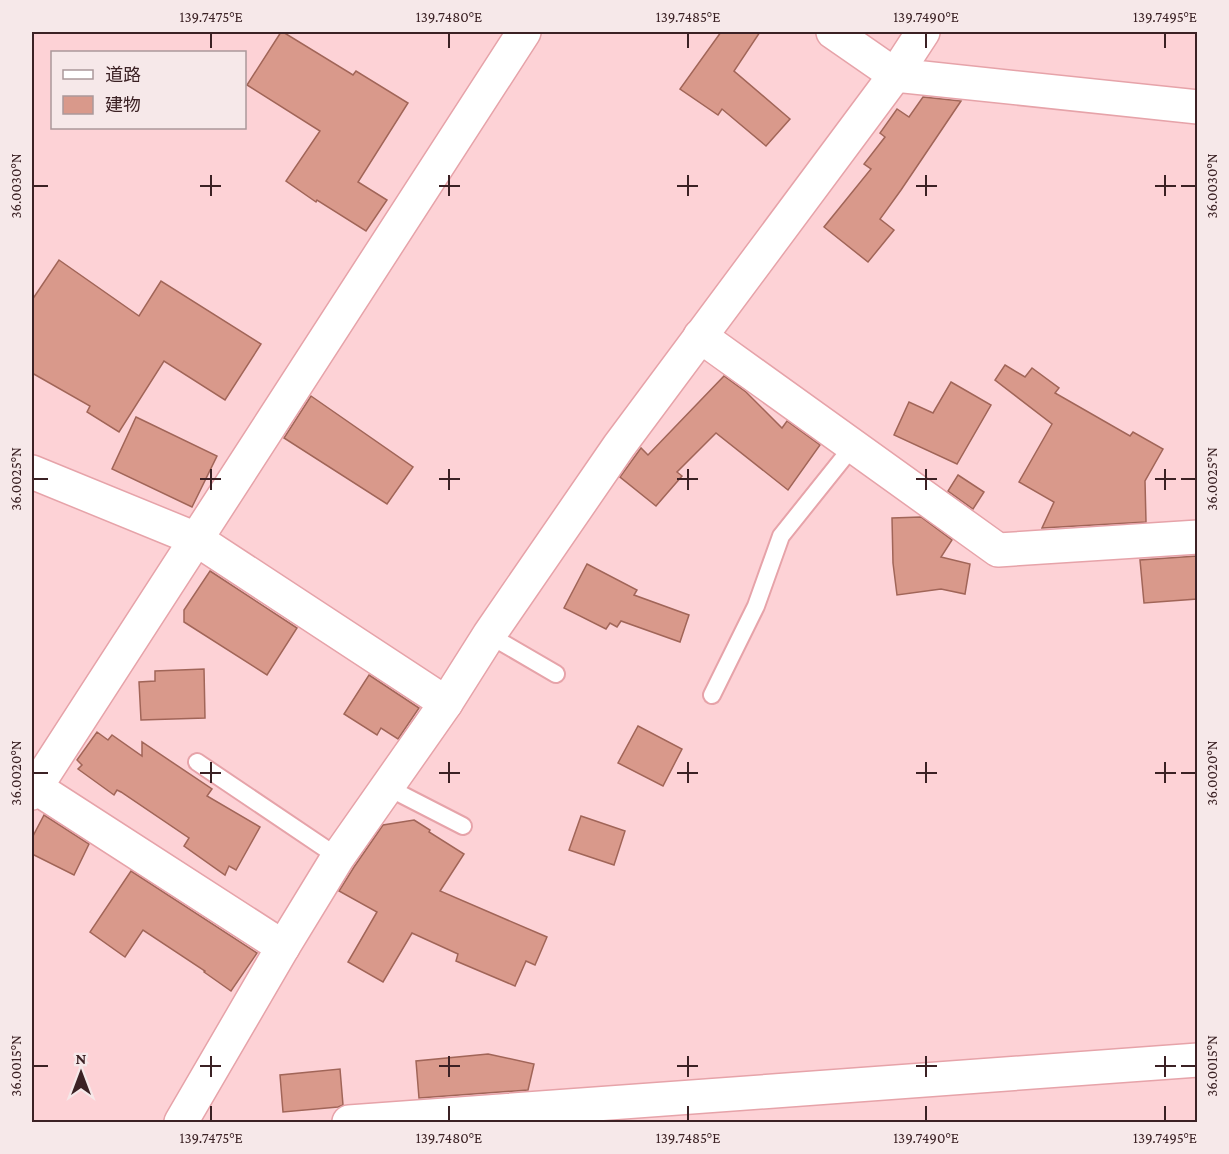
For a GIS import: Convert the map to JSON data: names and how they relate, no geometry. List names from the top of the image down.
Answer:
{
  "legend": ["道路", "建物"],
  "north": "top",
  "coordinates": [
    "139.7475°E",
    "139.7480°E",
    "139.7485°E",
    "139.7490°E",
    "139.7495°E",
    "36.0030°N",
    "36.0025°N",
    "36.0020°N",
    "36.0015°N"
  ]
}
